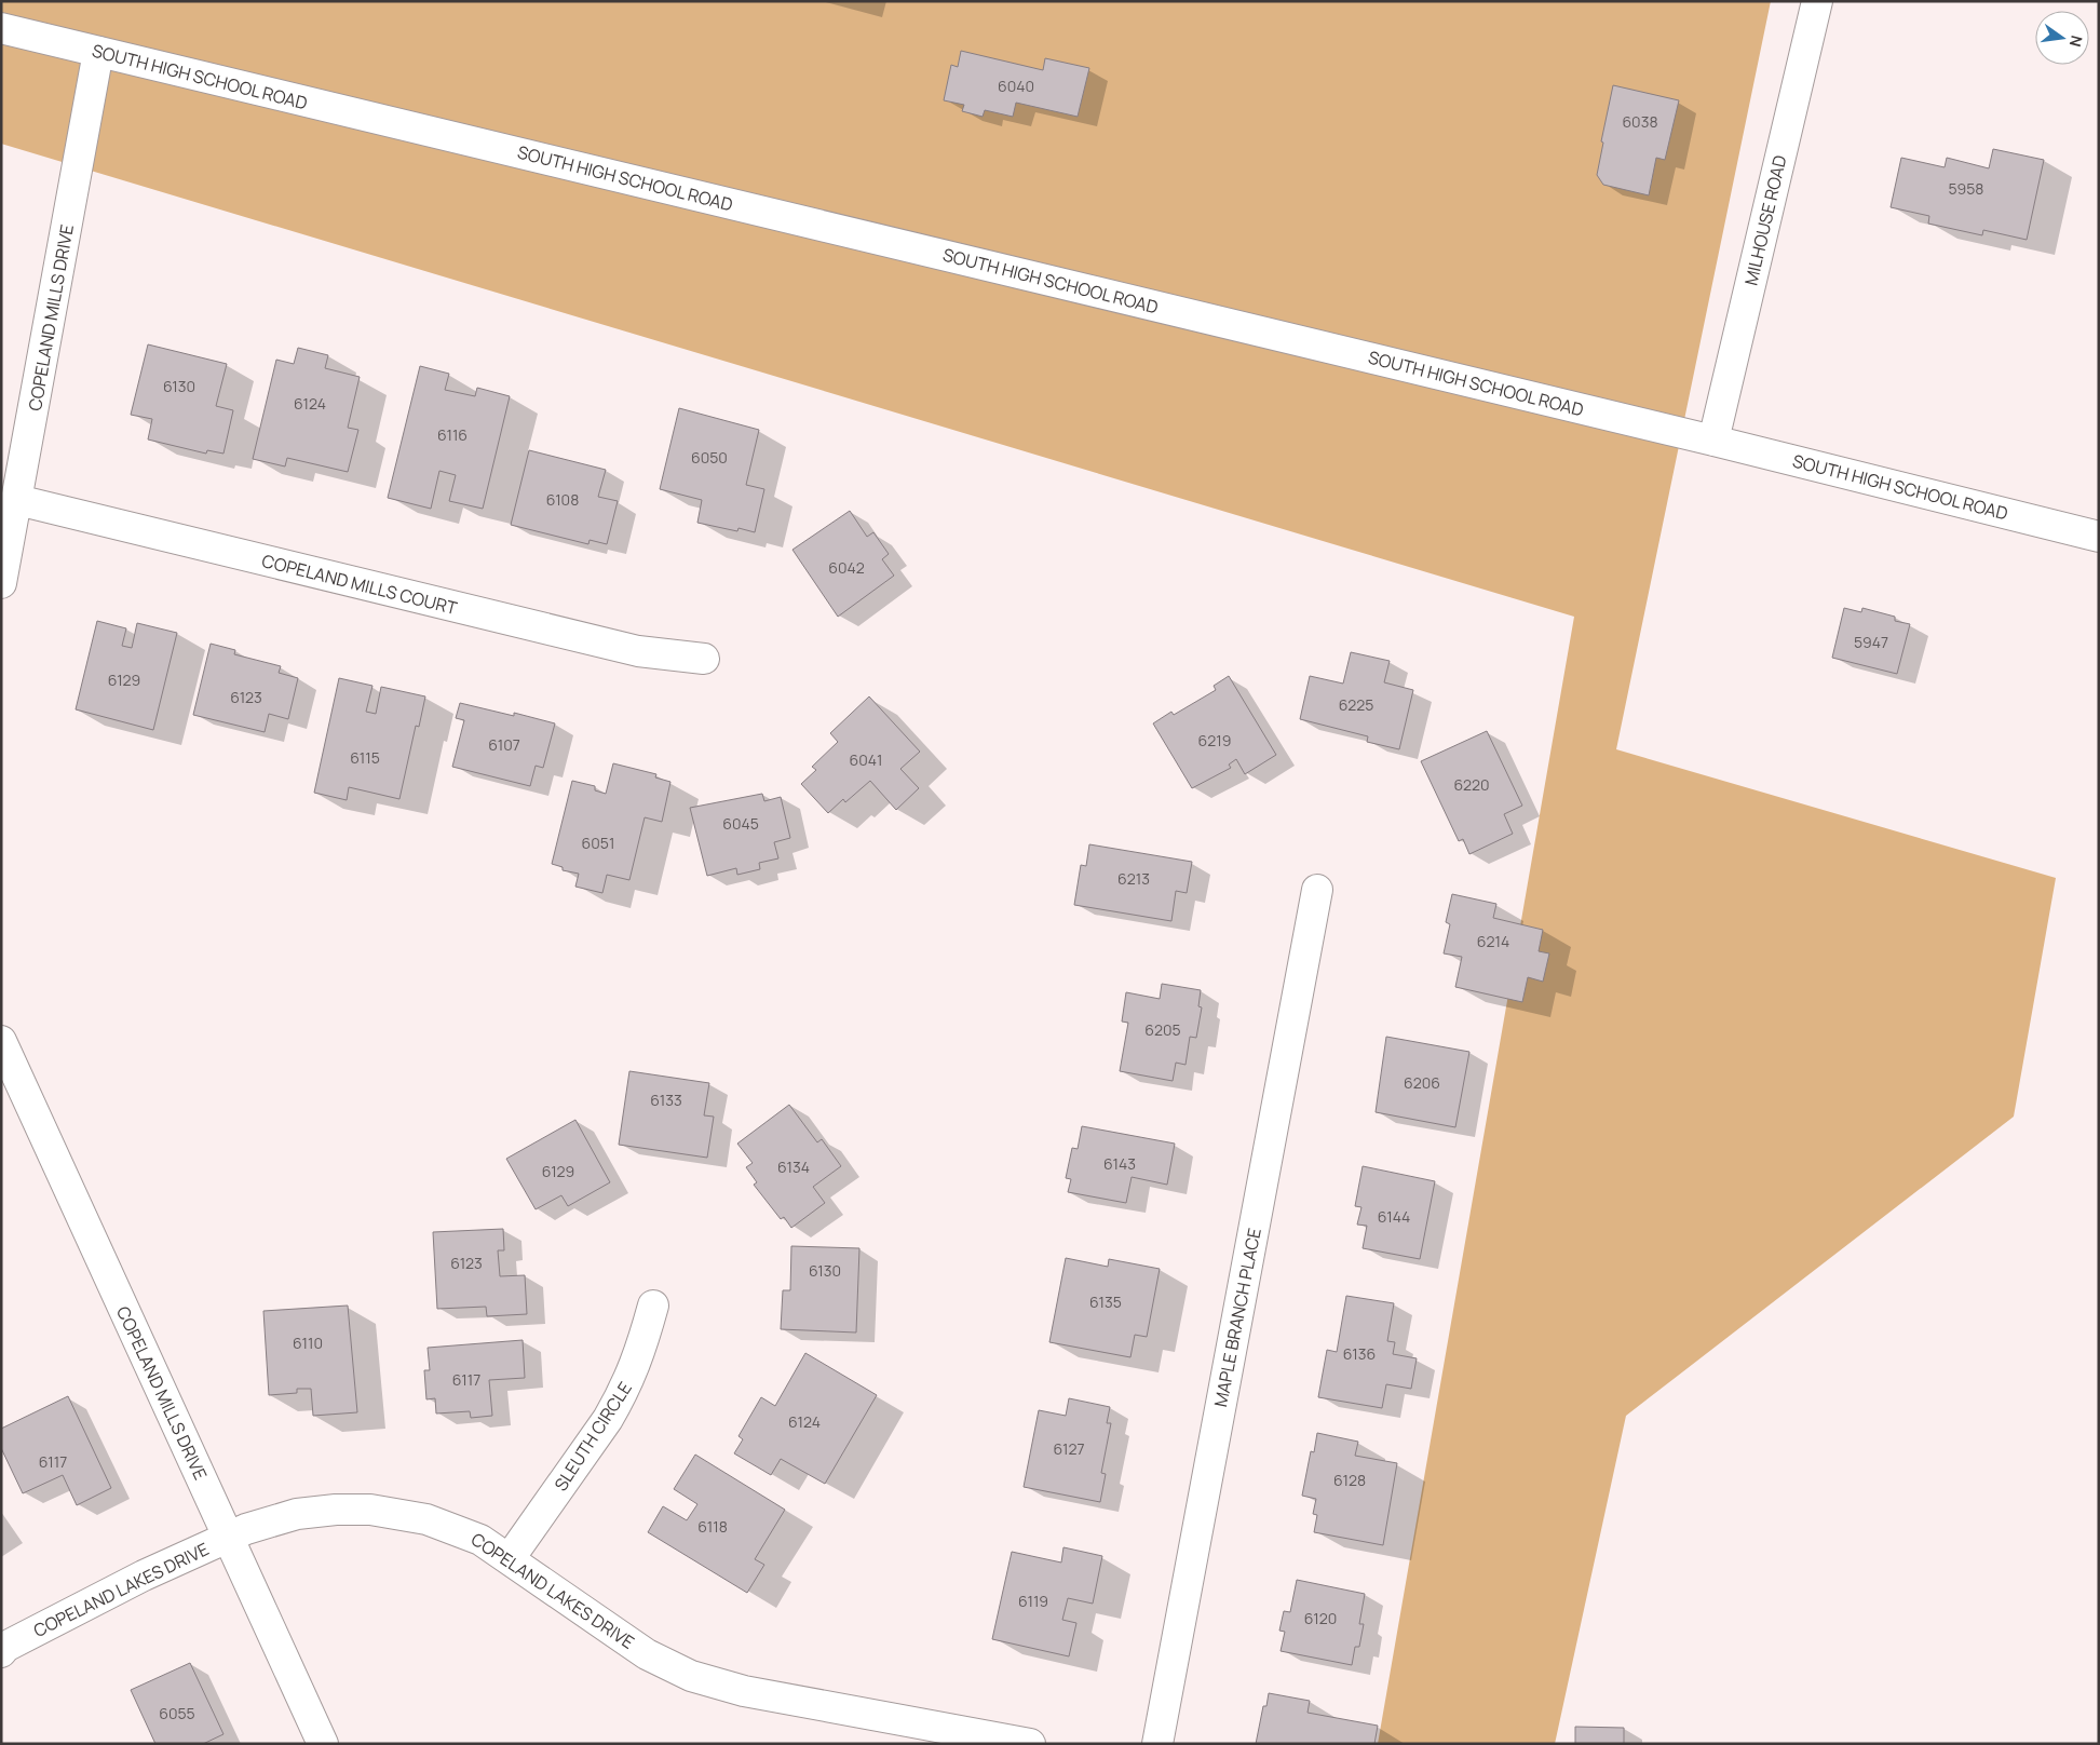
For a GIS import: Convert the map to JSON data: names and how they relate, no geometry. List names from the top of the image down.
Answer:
{
  "streets": {
    "street": [
      "SOUTH HIGH SCHOOL ROAD",
      "MILHOUSE ROAD",
      "COPELAND MILLS DRIVE",
      "COPELAND MILLS COURT",
      "MAPLE BRANCH PLACE",
      "SLEUTH CIRCLE",
      "COPELAND LAKES DRIVE"
    ]
  },
  "crossings": [
    ["SOUTH HIGH SCHOOL ROAD", "MILHOUSE ROAD"],
    ["SOUTH HIGH SCHOOL ROAD", "COPELAND MILLS DRIVE"],
    ["COPELAND MILLS DRIVE", "COPELAND MILLS COURT"],
    ["COPELAND MILLS DRIVE", "COPELAND LAKES DRIVE"],
    ["SLEUTH CIRCLE", "COPELAND LAKES DRIVE"]
  ],
  "house_numbers": [
    "6040",
    "6038",
    "5958",
    "6130",
    "6124",
    "6116",
    "6050",
    "6108",
    "6042",
    "5947",
    "6129",
    "6123",
    "6225",
    "6219",
    "6107",
    "6115",
    "6041",
    "6220",
    "6045",
    "6051",
    "6213",
    "6214",
    "6205",
    "6206",
    "6133",
    "6143",
    "6134",
    "6129",
    "6144",
    "6123",
    "6130",
    "6135",
    "6110",
    "6136",
    "6117",
    "6124",
    "6127",
    "6117",
    "6128",
    "6118",
    "6119",
    "6120",
    "6055"
  ],
  "north": "right"
}
